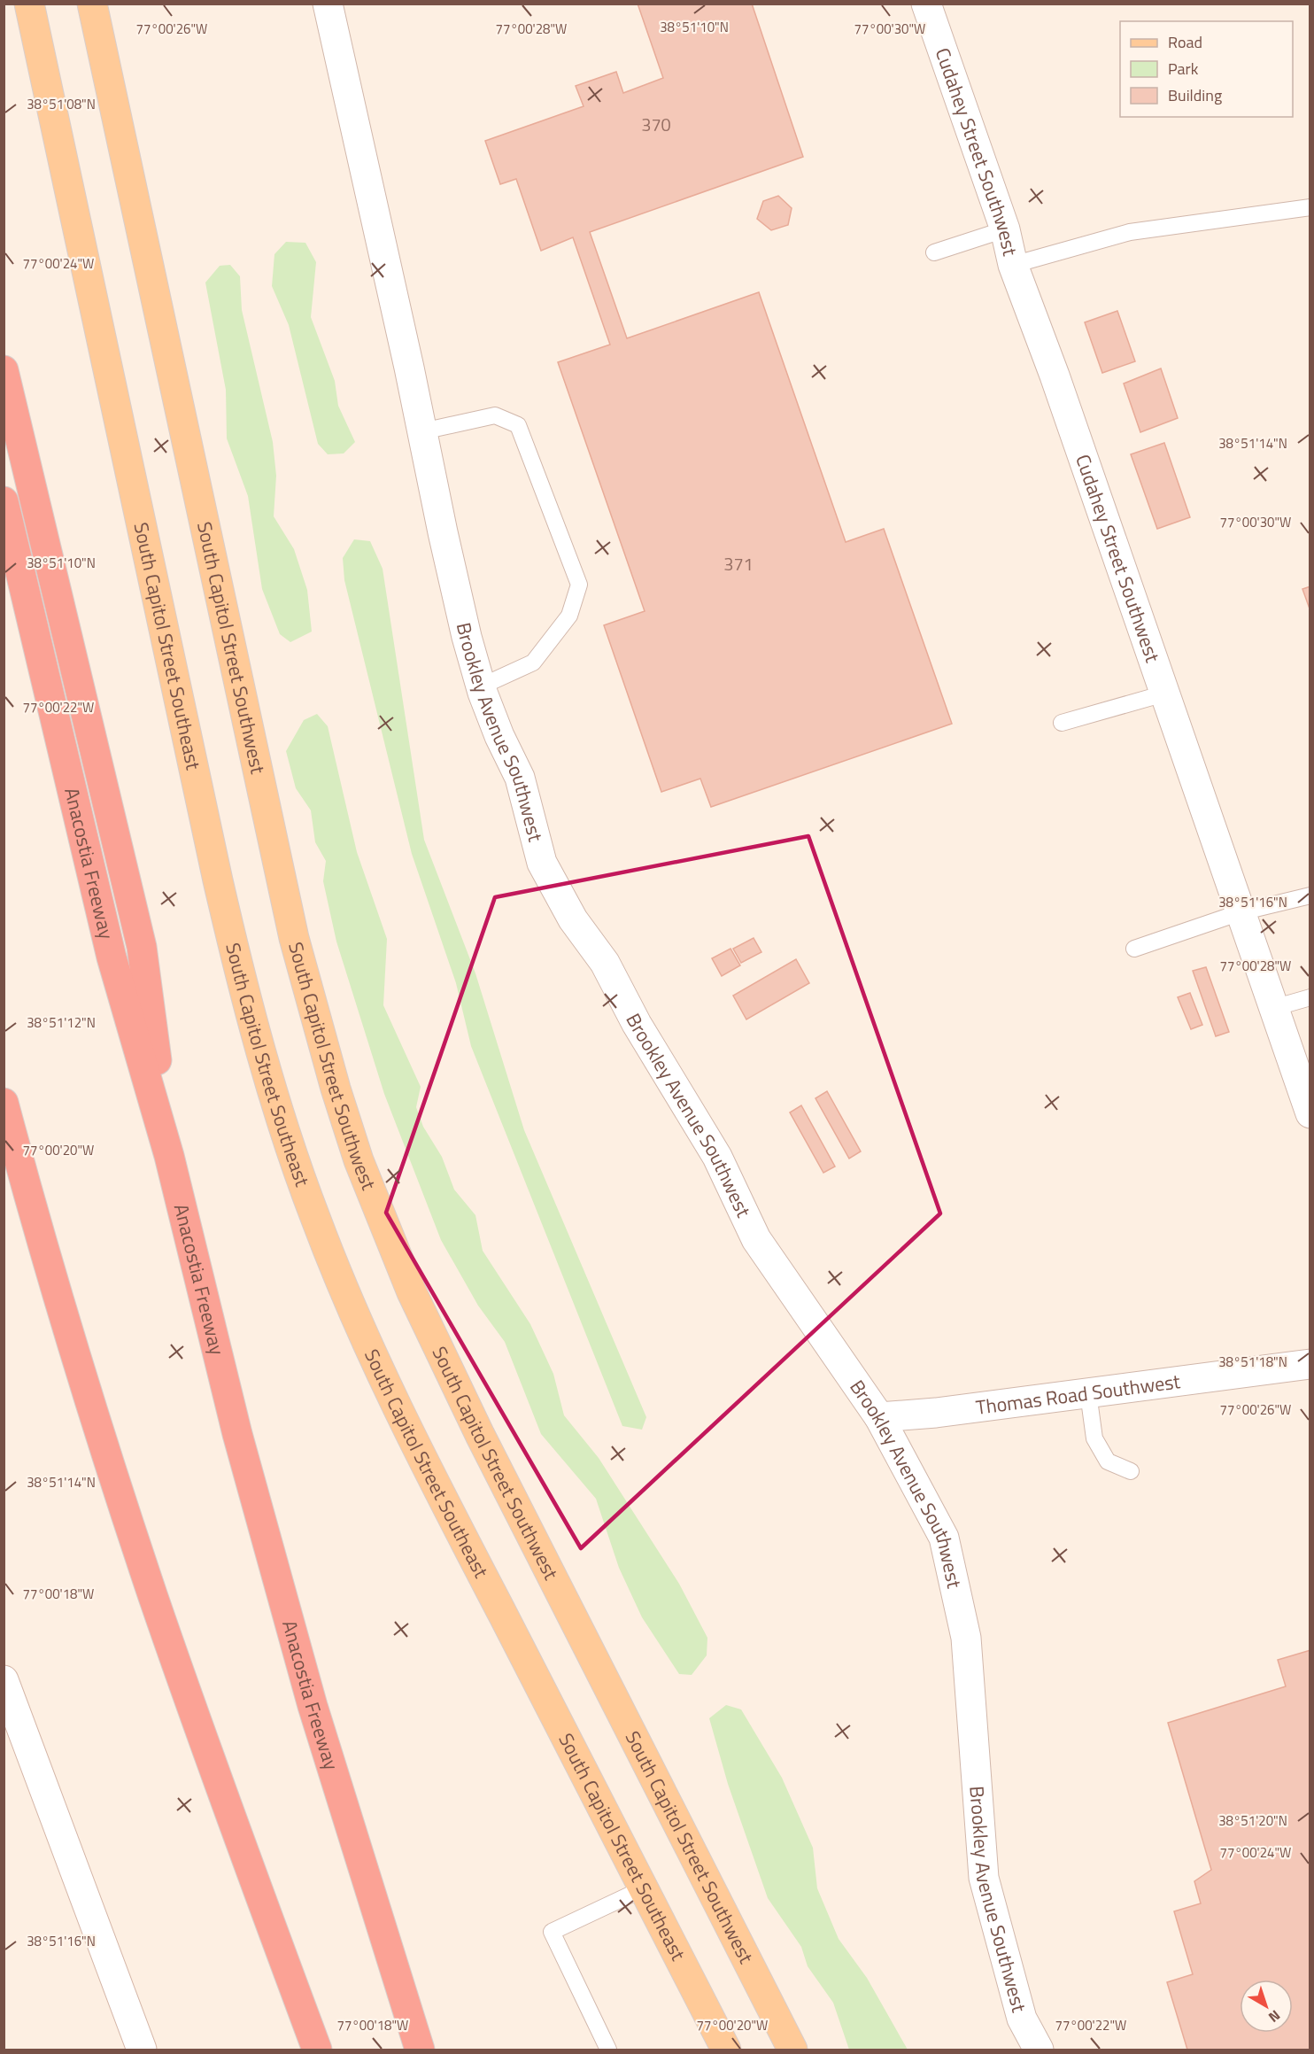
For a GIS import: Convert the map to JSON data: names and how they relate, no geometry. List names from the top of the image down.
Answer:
{
  "streets": {
    "highway": ["Anacostia Freeway"],
    "main road": ["South Capitol Street Southeast", "South Capitol Street Southwest"],
    "street": ["Cudahey Street Southwest", "Brookley Avenue Southwest", "Thomas Road Southwest"]
  },
  "crossings": [
    ["Brookley Avenue Southwest", "Thomas Road Southwest"]
  ],
  "house_numbers": ["370", "371"],
  "legend": ["Road", "Park", "Building"],
  "north": "bottom right",
  "coordinates": [
    "38°51'10\"N",
    "77°00'26\"W",
    "77°00'28\"W",
    "77°00'30\"W",
    "38°51'08\"N",
    "77°00'24\"W",
    "38°51'14\"N",
    "77°00'22\"W",
    "38°51'16\"N",
    "38°51'12\"N",
    "77°00'20\"W",
    "38°51'18\"N",
    "77°00'18\"W",
    "38°51'20\"N"
  ]
}
